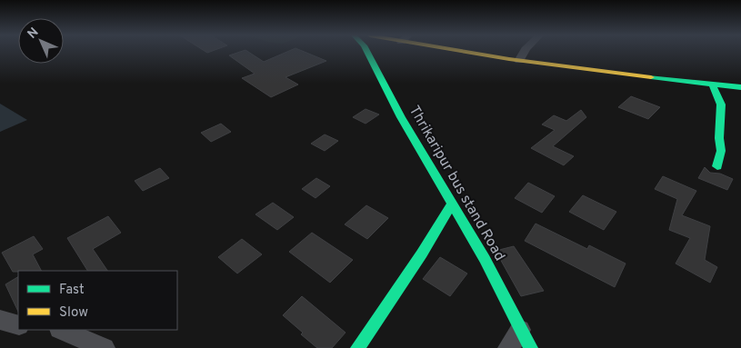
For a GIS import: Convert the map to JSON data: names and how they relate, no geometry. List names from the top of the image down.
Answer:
{
  "streets": {
    "street": ["Thrikaripur bus stand Road"]
  },
  "legend": ["Fast", "Slow"],
  "north": "top left"
}
